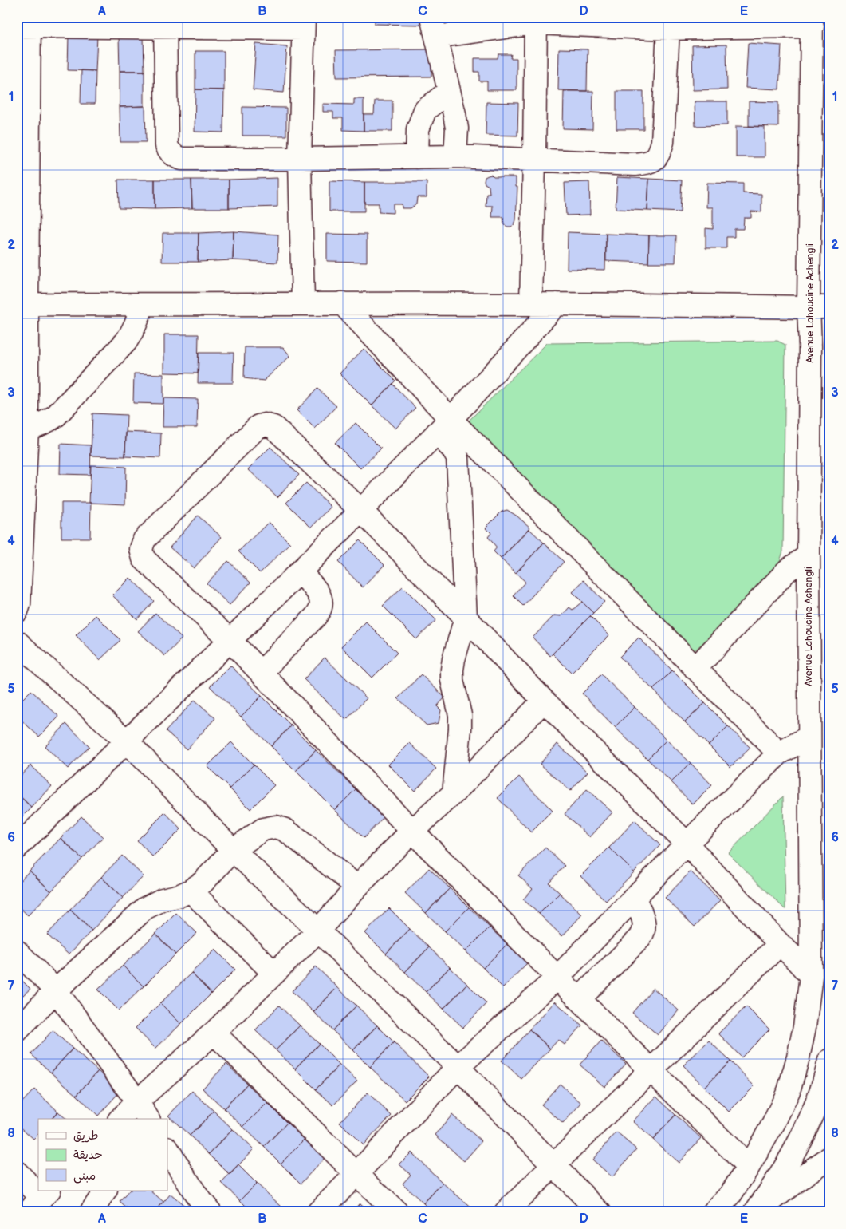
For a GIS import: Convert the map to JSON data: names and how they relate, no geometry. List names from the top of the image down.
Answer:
{
  "streets": {
    "street": ["Avenue Lahoucine Achengli"]
  },
  "legend": ["طريق", "حديقة", "مبنى"],
  "grid": {
    "columns": [
      "A",
      "B",
      "C",
      "D",
      "E"
    ],
    "rows": [
      "1",
      "2",
      "3",
      "4",
      "5",
      "6",
      "7",
      "8"
    ]
  }
}
